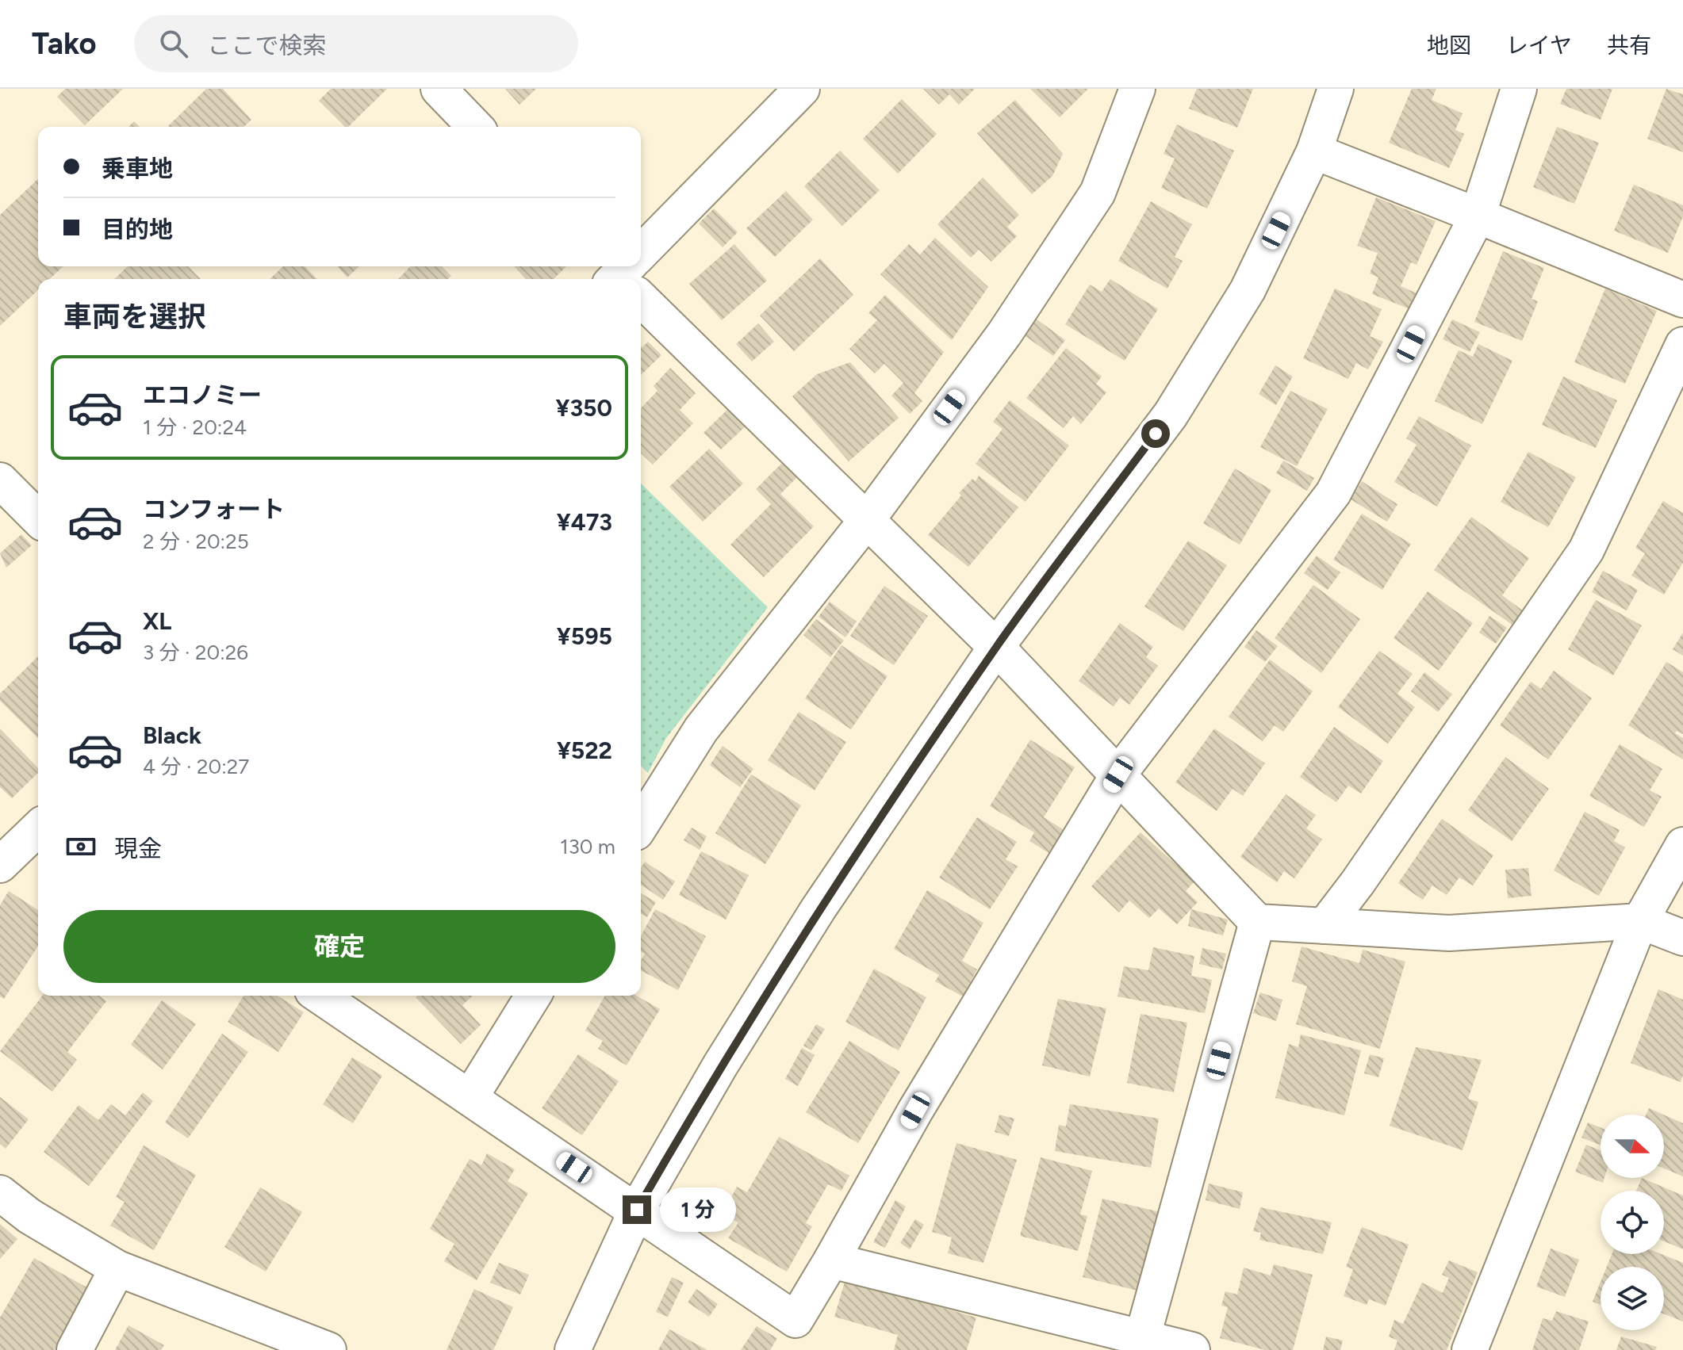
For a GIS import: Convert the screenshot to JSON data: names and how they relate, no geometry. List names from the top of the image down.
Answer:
{
  "north": "right",
  "page": {
    "header": "Tako",
    "search": "ここで検索",
    "nav": ["地図", "レイヤ", "共有"],
    "banner": ["乗車地", "目的地"],
    "heading": "車両を選択",
    "list": [
      {
        "name": "エコノミー",
        "note": "1 分 · 20:24",
        "value": "¥350"
      },
      {
        "name": "コンフォート",
        "note": "2 分 · 20:25",
        "value": "¥473"
      },
      {
        "name": "XL",
        "note": "3 分 · 20:26",
        "value": "¥595"
      },
      {
        "name": "Black",
        "note": "4 分 · 20:27",
        "value": "¥522"
      }
    ],
    "pay": ["現金", "130 m"],
    "buttons": "確定",
    "bubble": "1 分"
  }
}
